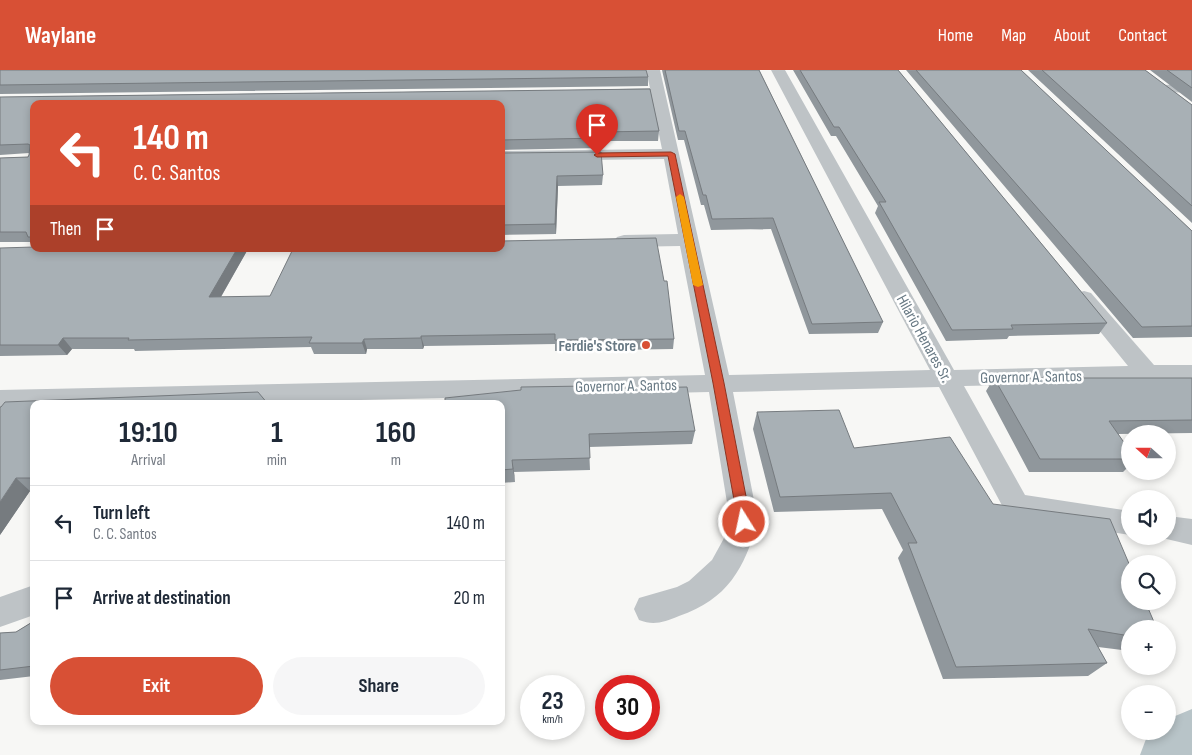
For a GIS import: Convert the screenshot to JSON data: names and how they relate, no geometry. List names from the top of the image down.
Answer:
{
  "streets": {
    "street": ["Hilario Henares Sr.", "Governor A. Santos"]
  },
  "crossings": [
    ["Hilario Henares Sr.", "Governor A. Santos"]
  ],
  "places": ["Ferdie's Store"],
  "north": "left",
  "page": {
    "header": "Waylane",
    "nav": [
      "Home",
      "Map",
      "About",
      "Contact"
    ],
    "turn": ["140 m", "C. C. Santos"],
    "then": "Then",
    "eta": [
      "19:10",
      "Arrival",
      "1",
      "min",
      "160",
      "m"
    ],
    "map_buttons": ["+", "−"],
    "list": [
      {
        "name": "Turn left",
        "note": "C. C. Santos",
        "value": "140 m"
      },
      {
        "name": "Arrive at destination",
        "value": "20 m"
      }
    ],
    "buttons": ["Exit", "Share"],
    "speed": "23 km/h",
    "limit": "30"
  }
}
